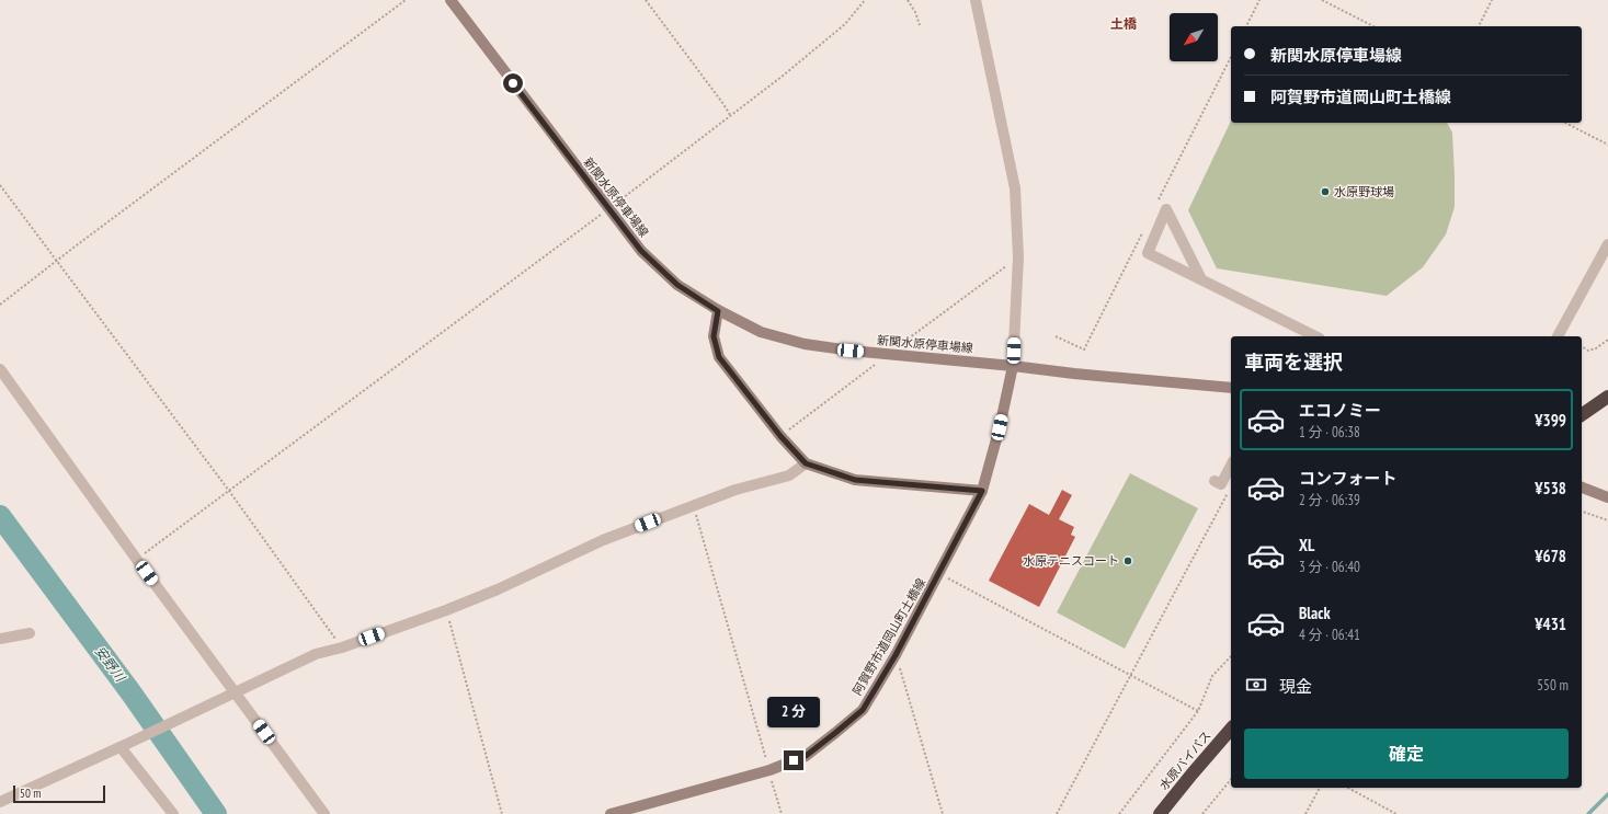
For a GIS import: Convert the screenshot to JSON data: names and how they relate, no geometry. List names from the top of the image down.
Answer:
{
  "streets": {
    "highway": ["水原バイパス"],
    "street": ["新関水原停車場線", "阿賀野市道岡山町土橋線"]
  },
  "crossings": [
    ["新関水原停車場線", "阿賀野市道岡山町土橋線"]
  ],
  "districts": ["土橋"],
  "water": ["安野川"],
  "places": ["水原野球場", "水原テニスコート"],
  "scale_bar": "50 m",
  "north": "bottom left",
  "page": {
    "banner": ["新関水原停車場線", "阿賀野市道岡山町土橋線"],
    "heading": "車両を選択",
    "list": [
      {
        "name": "エコノミー",
        "note": "1 分 · 06:38",
        "value": "¥399"
      },
      {
        "name": "コンフォート",
        "note": "2 分 · 06:39",
        "value": "¥538"
      },
      {
        "name": "XL",
        "note": "3 分 · 06:40",
        "value": "¥678"
      },
      {
        "name": "Black",
        "note": "4 分 · 06:41",
        "value": "¥431"
      }
    ],
    "pay": ["現金", "550 m"],
    "bubble": "2 分",
    "buttons": "確定",
    "scale": "50 m"
  }
}
